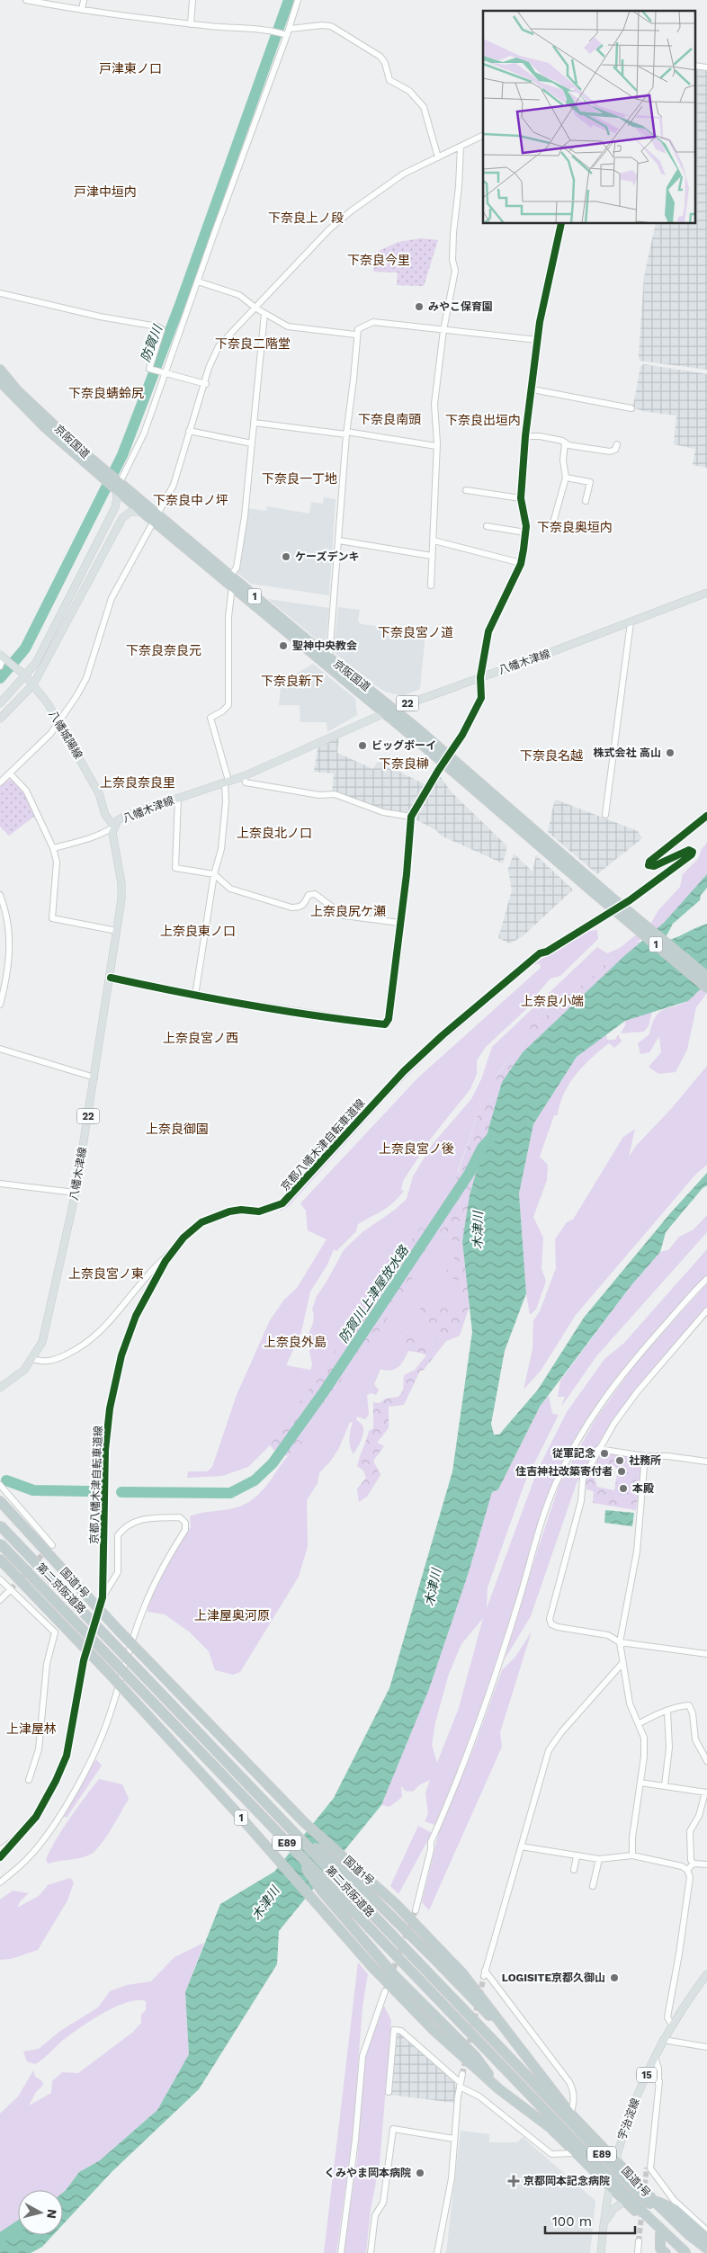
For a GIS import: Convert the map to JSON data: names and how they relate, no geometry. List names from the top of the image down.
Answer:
{
  "streets": {
    "highway": [
      "京阪国道",
      "1",
      "国道1号",
      "第二京阪道路",
      "E89"
    ],
    "main road": [
      "八幡木津線",
      "22",
      "八幡城陽線",
      "15",
      "宇治淀線"
    ],
    "cycle path": ["京都八幡木津自転車道線"]
  },
  "crossings": [
    ["京阪国道", "八幡木津線"],
    ["八幡木津線", "八幡城陽線"],
    ["国道1号", "宇治淀線"]
  ],
  "districts": [
    "戸津東ノ口",
    "戸津中垣内",
    "下奈良上ノ段",
    "下奈良今里",
    "下奈良二階堂",
    "下奈良蜻蛉尻",
    "下奈良南頭",
    "下奈良出垣内",
    "下奈良一丁地",
    "下奈良中ノ坪",
    "下奈良奥垣内",
    "下奈良宮ノ道",
    "下奈良奈良元",
    "下奈良新下",
    "下奈良名越",
    "下奈良榊",
    "上奈良奈良里",
    "上奈良北ノ口",
    "上奈良尻ケ瀬",
    "上奈良東ノ口",
    "上奈良小端",
    "上奈良宮ノ西",
    "上奈良御園",
    "上奈良宮ノ後",
    "上奈良宮ノ東",
    "上奈良外島",
    "上津屋奥河原",
    "上津屋林"
  ],
  "water": ["防賀川", "木津川", "防賀川上津屋放水路"],
  "places": {
    "other": [
      "みやこ保育園",
      "ケーズデンキ",
      "聖神中央教会",
      "ビッグボーイ",
      "株式会社 高山",
      "従軍記念",
      "社務所",
      "住吉神社改築寄付者",
      "本殿",
      "LOGISITE京都久御山",
      "くみやま岡本病院"
    ],
    "health": ["京都岡本記念病院"]
  },
  "scale_bar": "100 m",
  "north": "right"
}
